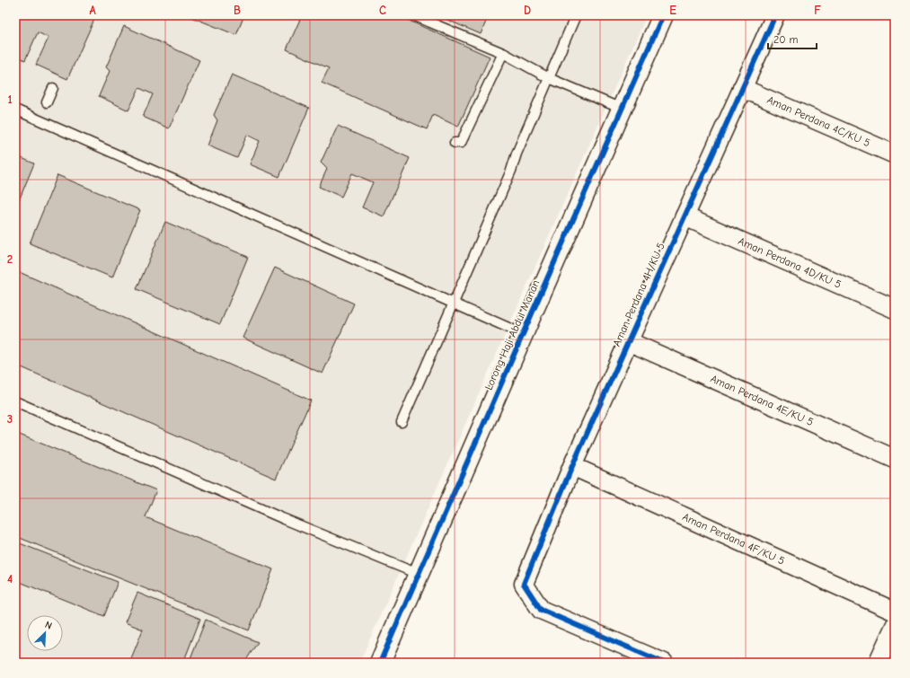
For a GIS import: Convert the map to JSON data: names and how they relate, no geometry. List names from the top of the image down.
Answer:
{
  "streets": {
    "street": [
      "Aman Perdana 4C/KU 5",
      "Aman Perdana 4D/KU 5",
      "Aman Perdana 4H/KU 5",
      "Lorong Haji Abdul Manan",
      "Aman Perdana 4E/KU 5",
      "Aman Perdana 4F/KU 5"
    ]
  },
  "crossings": [
    ["Aman Perdana 4C/KU 5", "Aman Perdana 4H/KU 5"],
    ["Aman Perdana 4D/KU 5", "Aman Perdana 4H/KU 5"],
    ["Aman Perdana 4H/KU 5", "Aman Perdana 4E/KU 5"],
    ["Aman Perdana 4H/KU 5", "Aman Perdana 4F/KU 5"]
  ],
  "scale_bar": "20 m",
  "north": "top right",
  "grid": {
    "columns": [
      "A",
      "B",
      "C",
      "D",
      "E",
      "F"
    ],
    "rows": [
      "1",
      "2",
      "3",
      "4"
    ]
  }
}
